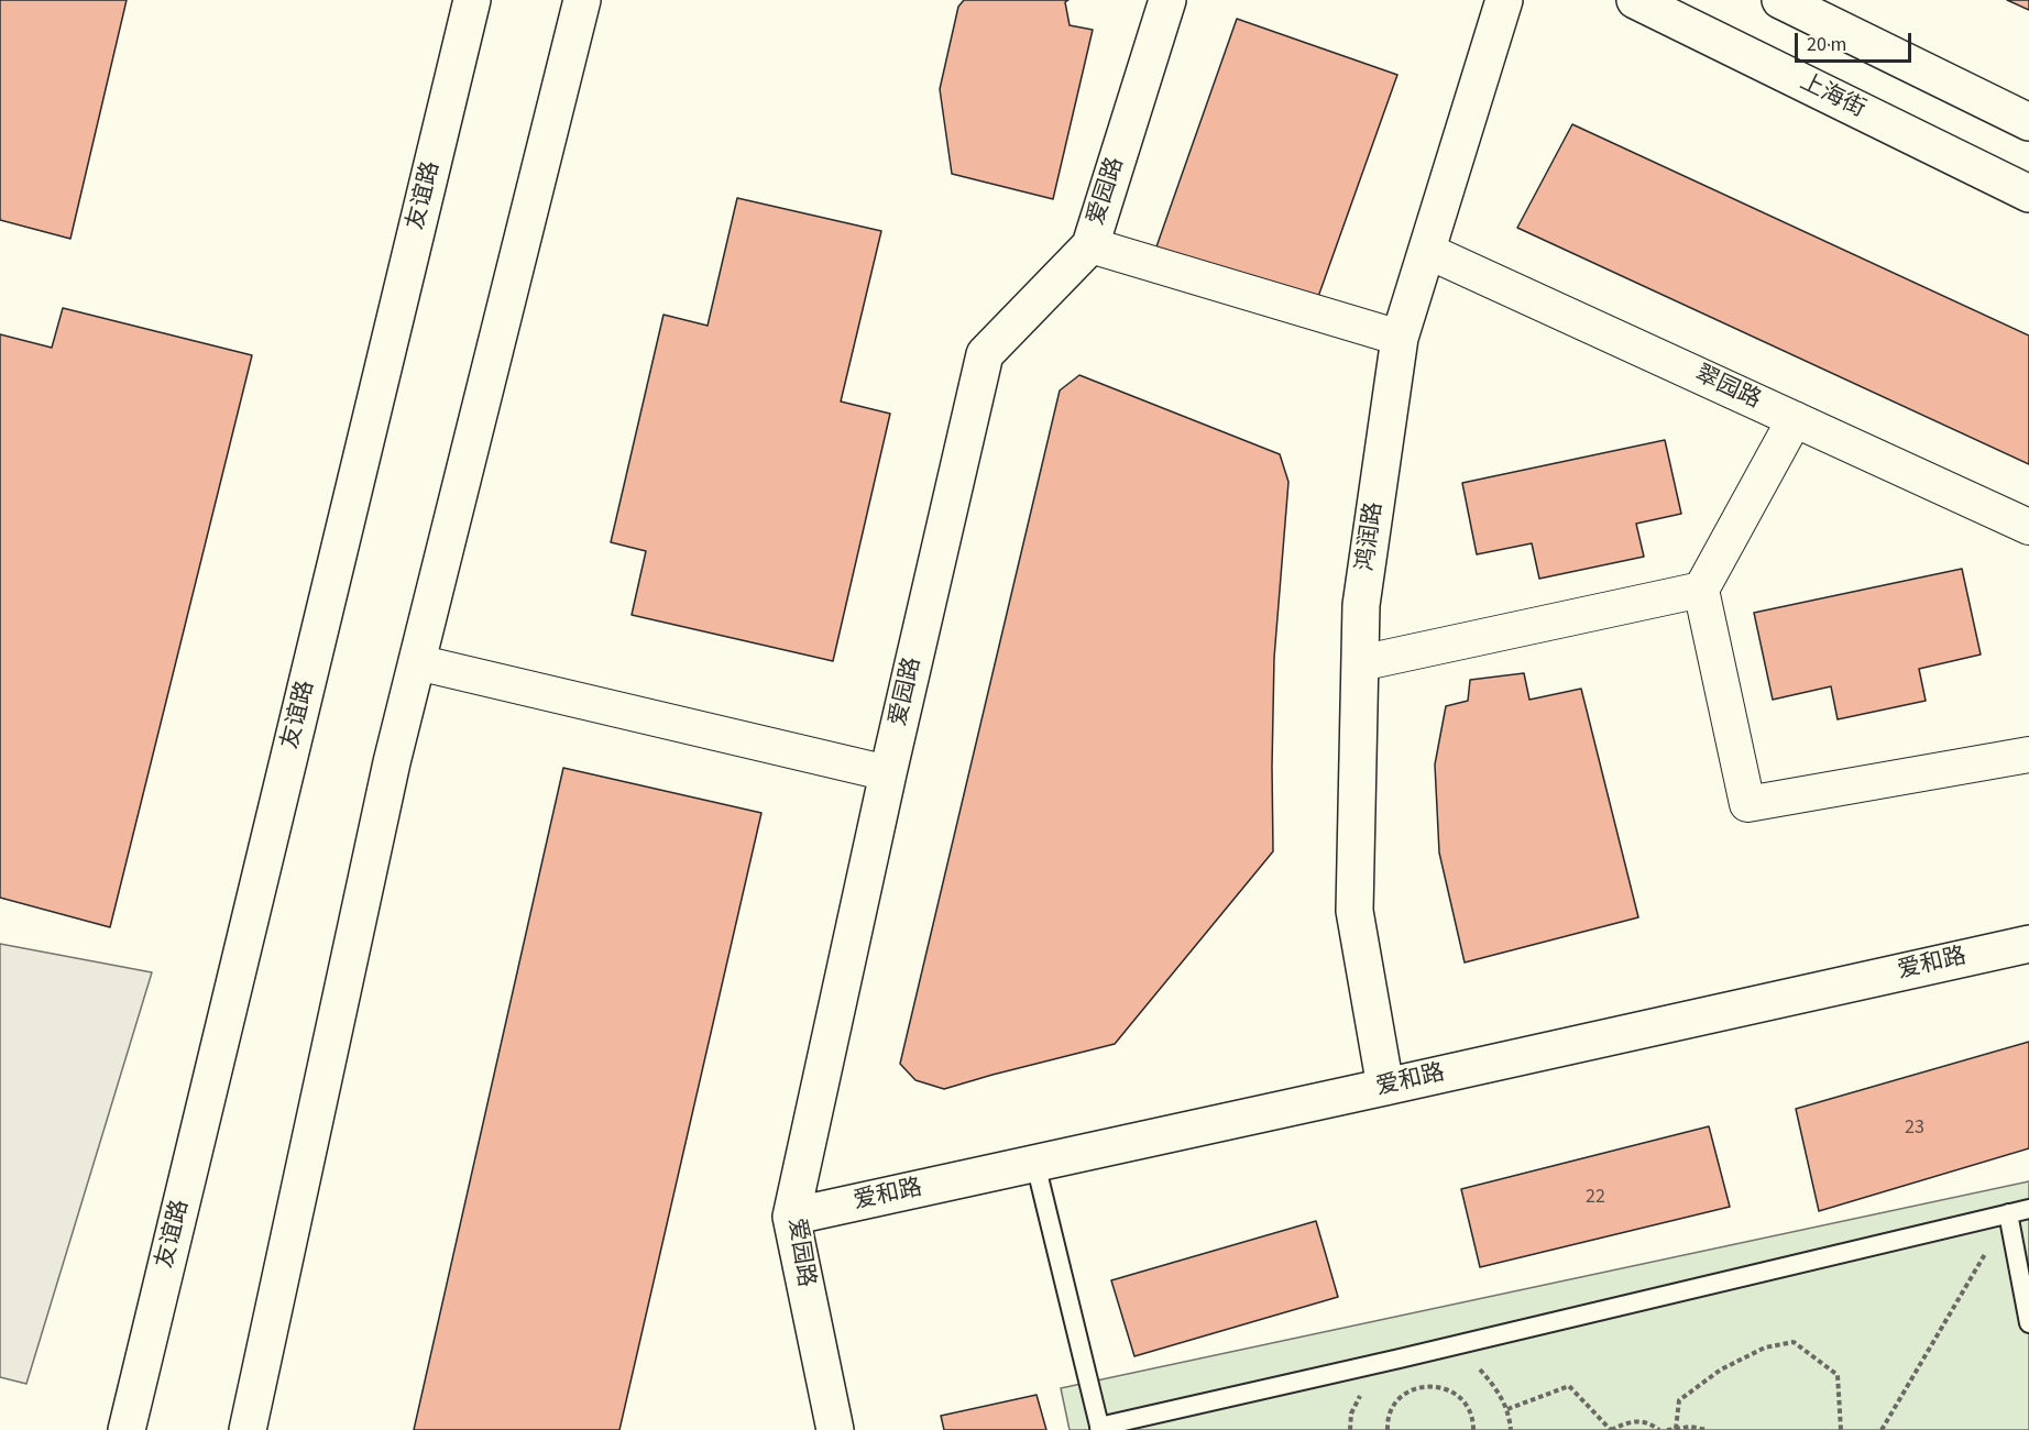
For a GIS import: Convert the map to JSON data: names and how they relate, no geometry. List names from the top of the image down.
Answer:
{
  "streets": {
    "main road": [
      "上海街",
      "爱园路",
      "友谊路",
      "鸿润路",
      "爱和路"
    ],
    "street": ["翠园路"]
  },
  "crossings": [
    ["爱园路", "爱和路"],
    ["翠园路", "鸿润路"],
    ["鸿润路", "爱和路"]
  ],
  "house_numbers": ["23", "22"],
  "scale_bar": "20 m"
}
